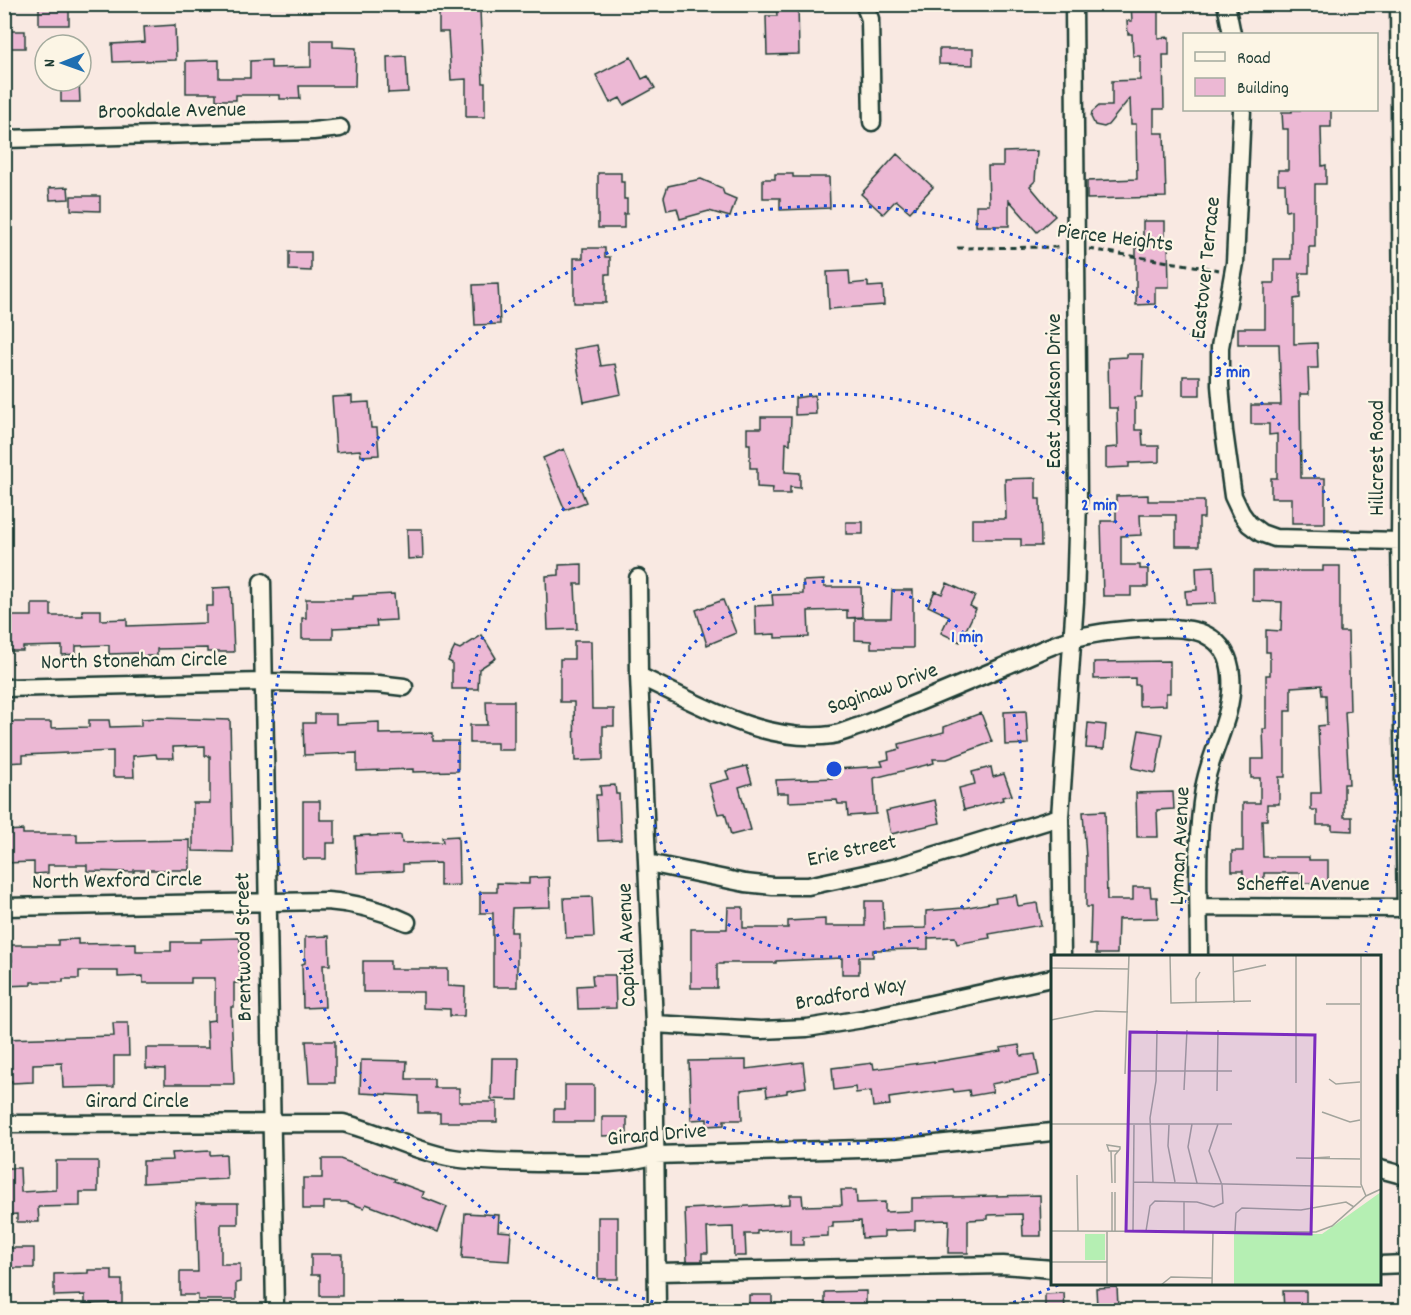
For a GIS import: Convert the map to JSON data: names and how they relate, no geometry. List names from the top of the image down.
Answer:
{
  "streets": {
    "street": [
      "Brookdale Avenue",
      "Eastover Terrace",
      "East Jackson Drive",
      "Hillcrest Road",
      "North Stoneham Circle",
      "Saginaw Drive",
      "Lyman Avenue",
      "Erie Street",
      "North Wexford Circle",
      "Scheffel Avenue",
      "Capital Avenue",
      "Brentwood Street",
      "Bradford Way",
      "Girard Circle",
      "Girard Drive"
    ],
    "path": ["Pierce Heights"]
  },
  "crossings": [
    ["Pierce Heights", "Eastover Terrace"],
    ["Pierce Heights", "East Jackson Drive"],
    ["Eastover Terrace", "Hillcrest Road"],
    ["East Jackson Drive", "Saginaw Drive"],
    ["East Jackson Drive", "Lyman Avenue"],
    ["East Jackson Drive", "Erie Street"],
    ["Hillcrest Road", "Scheffel Avenue"],
    ["North Stoneham Circle", "Brentwood Street"],
    ["Saginaw Drive", "Lyman Avenue"],
    ["Saginaw Drive", "Capital Avenue"],
    ["Lyman Avenue", "Scheffel Avenue"],
    ["Erie Street", "Capital Avenue"],
    ["North Wexford Circle", "Brentwood Street"],
    ["Capital Avenue", "Bradford Way"],
    ["Capital Avenue", "Girard Drive"],
    ["Brentwood Street", "Girard Circle"],
    ["Brentwood Street", "Girard Drive"],
    ["Girard Circle", "Girard Drive"]
  ],
  "legend": ["Road", "Building"],
  "north": "left",
  "rings": ["3 min", "2 min", "1 min"]
}
